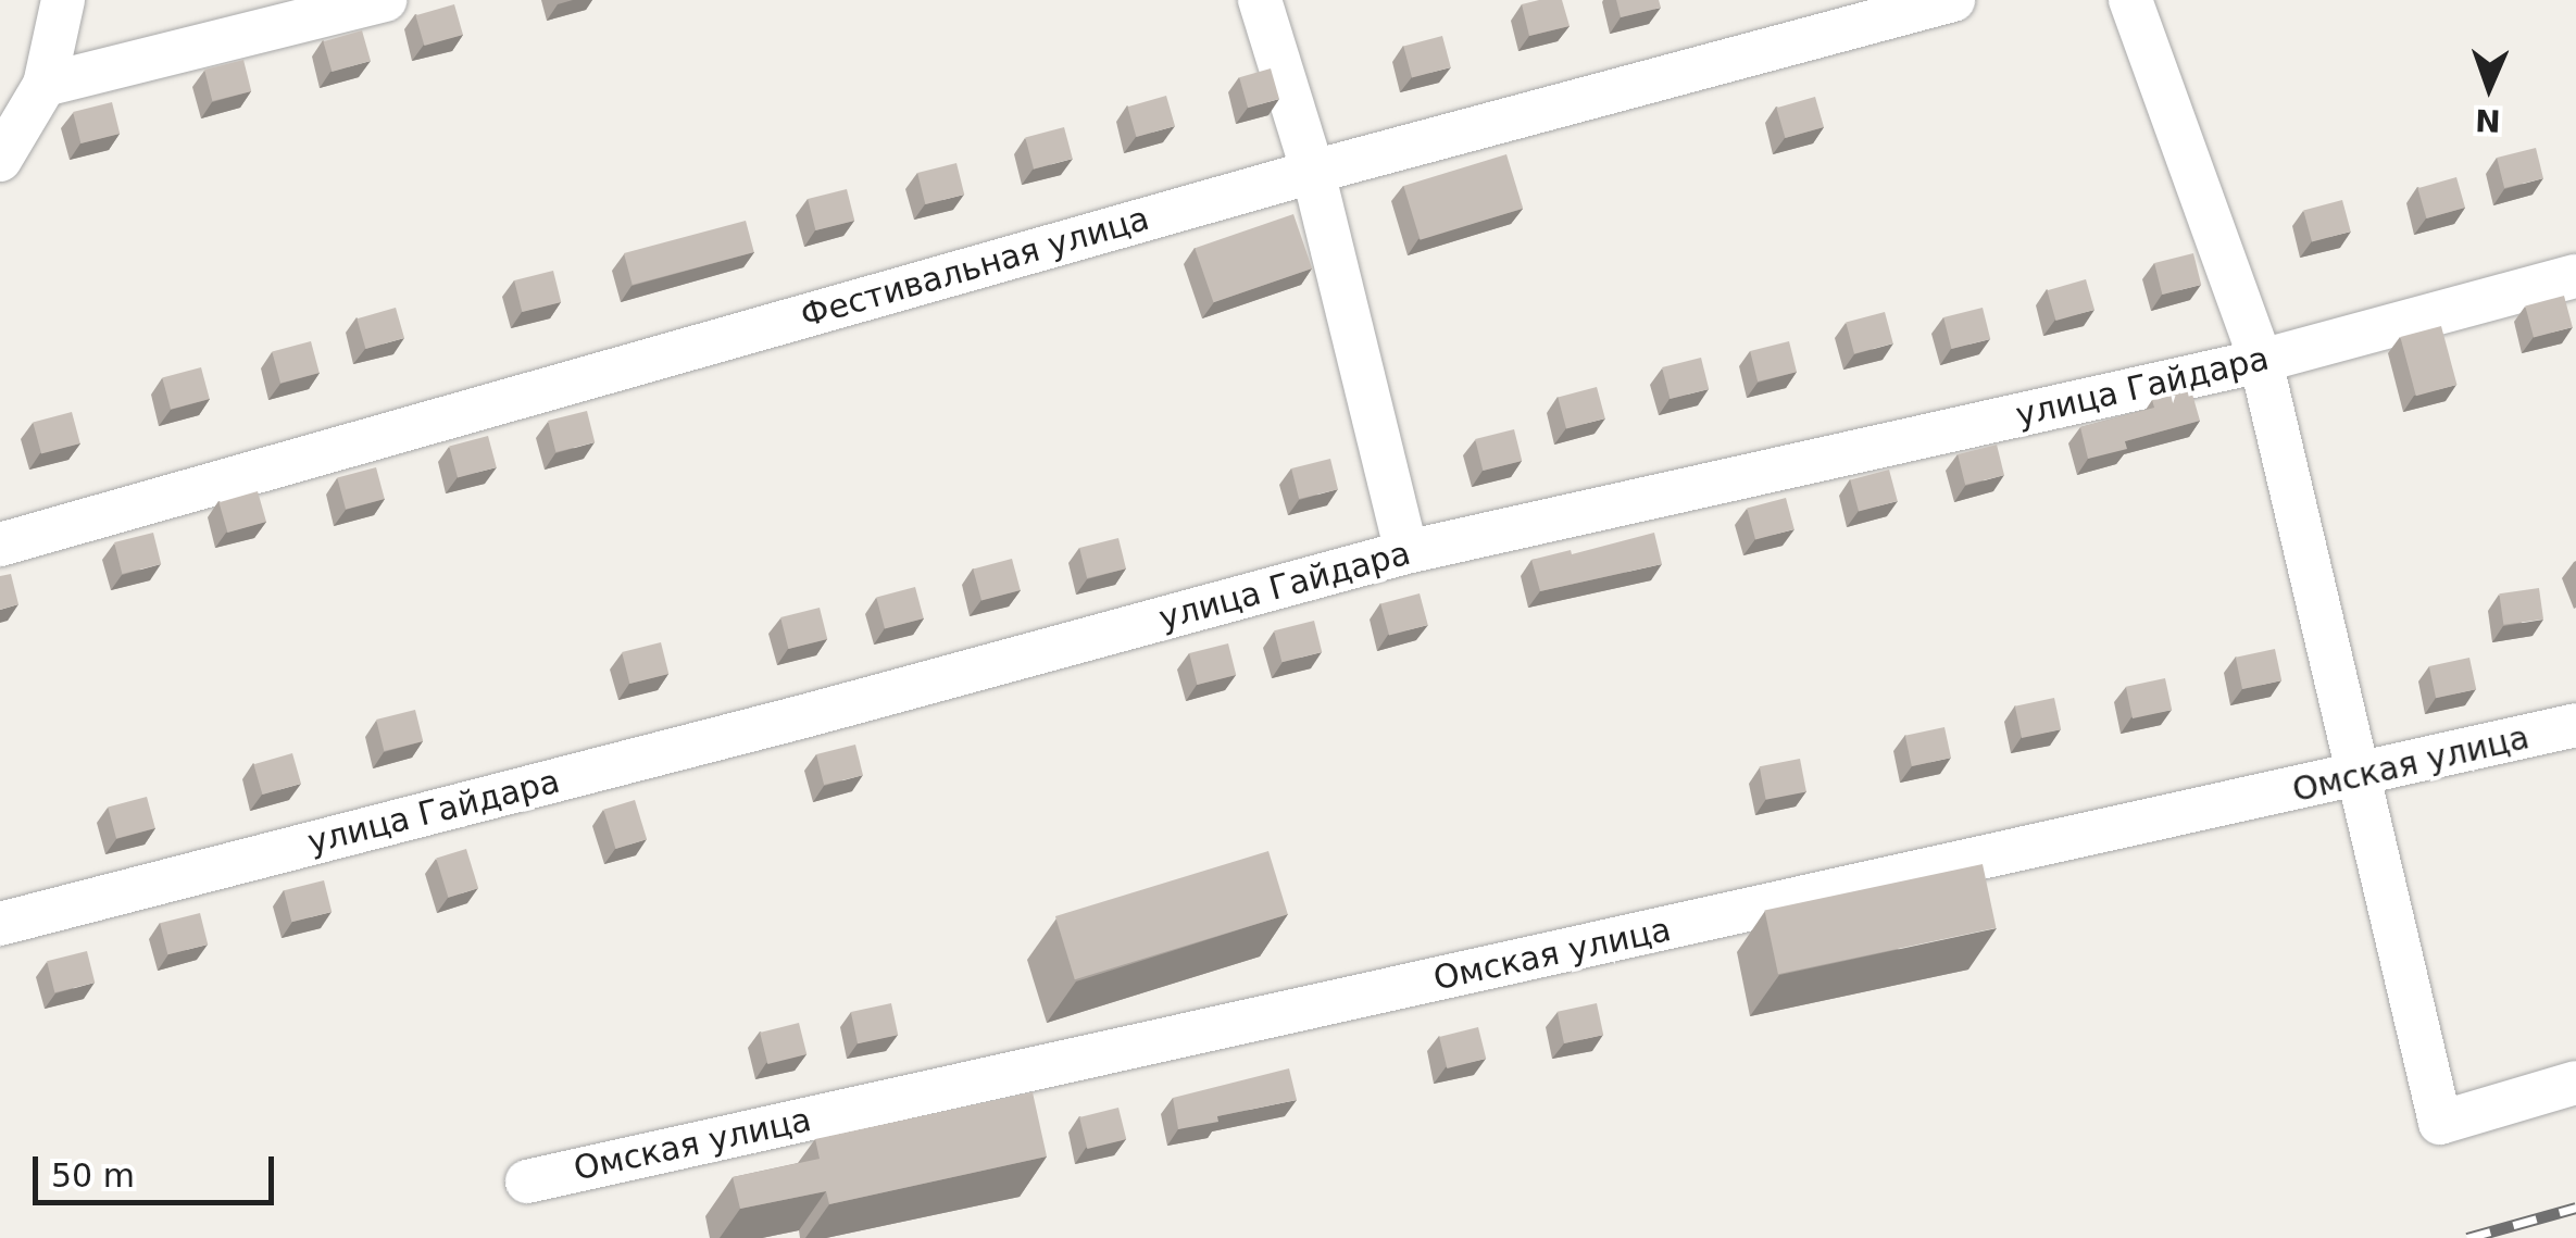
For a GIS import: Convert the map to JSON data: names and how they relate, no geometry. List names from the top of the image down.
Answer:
{
  "streets": {
    "street": ["Фестивальная улица", "улица Гайдара", "Омская улица"]
  },
  "scale_bar": "50 m",
  "north": "bottom"
}
